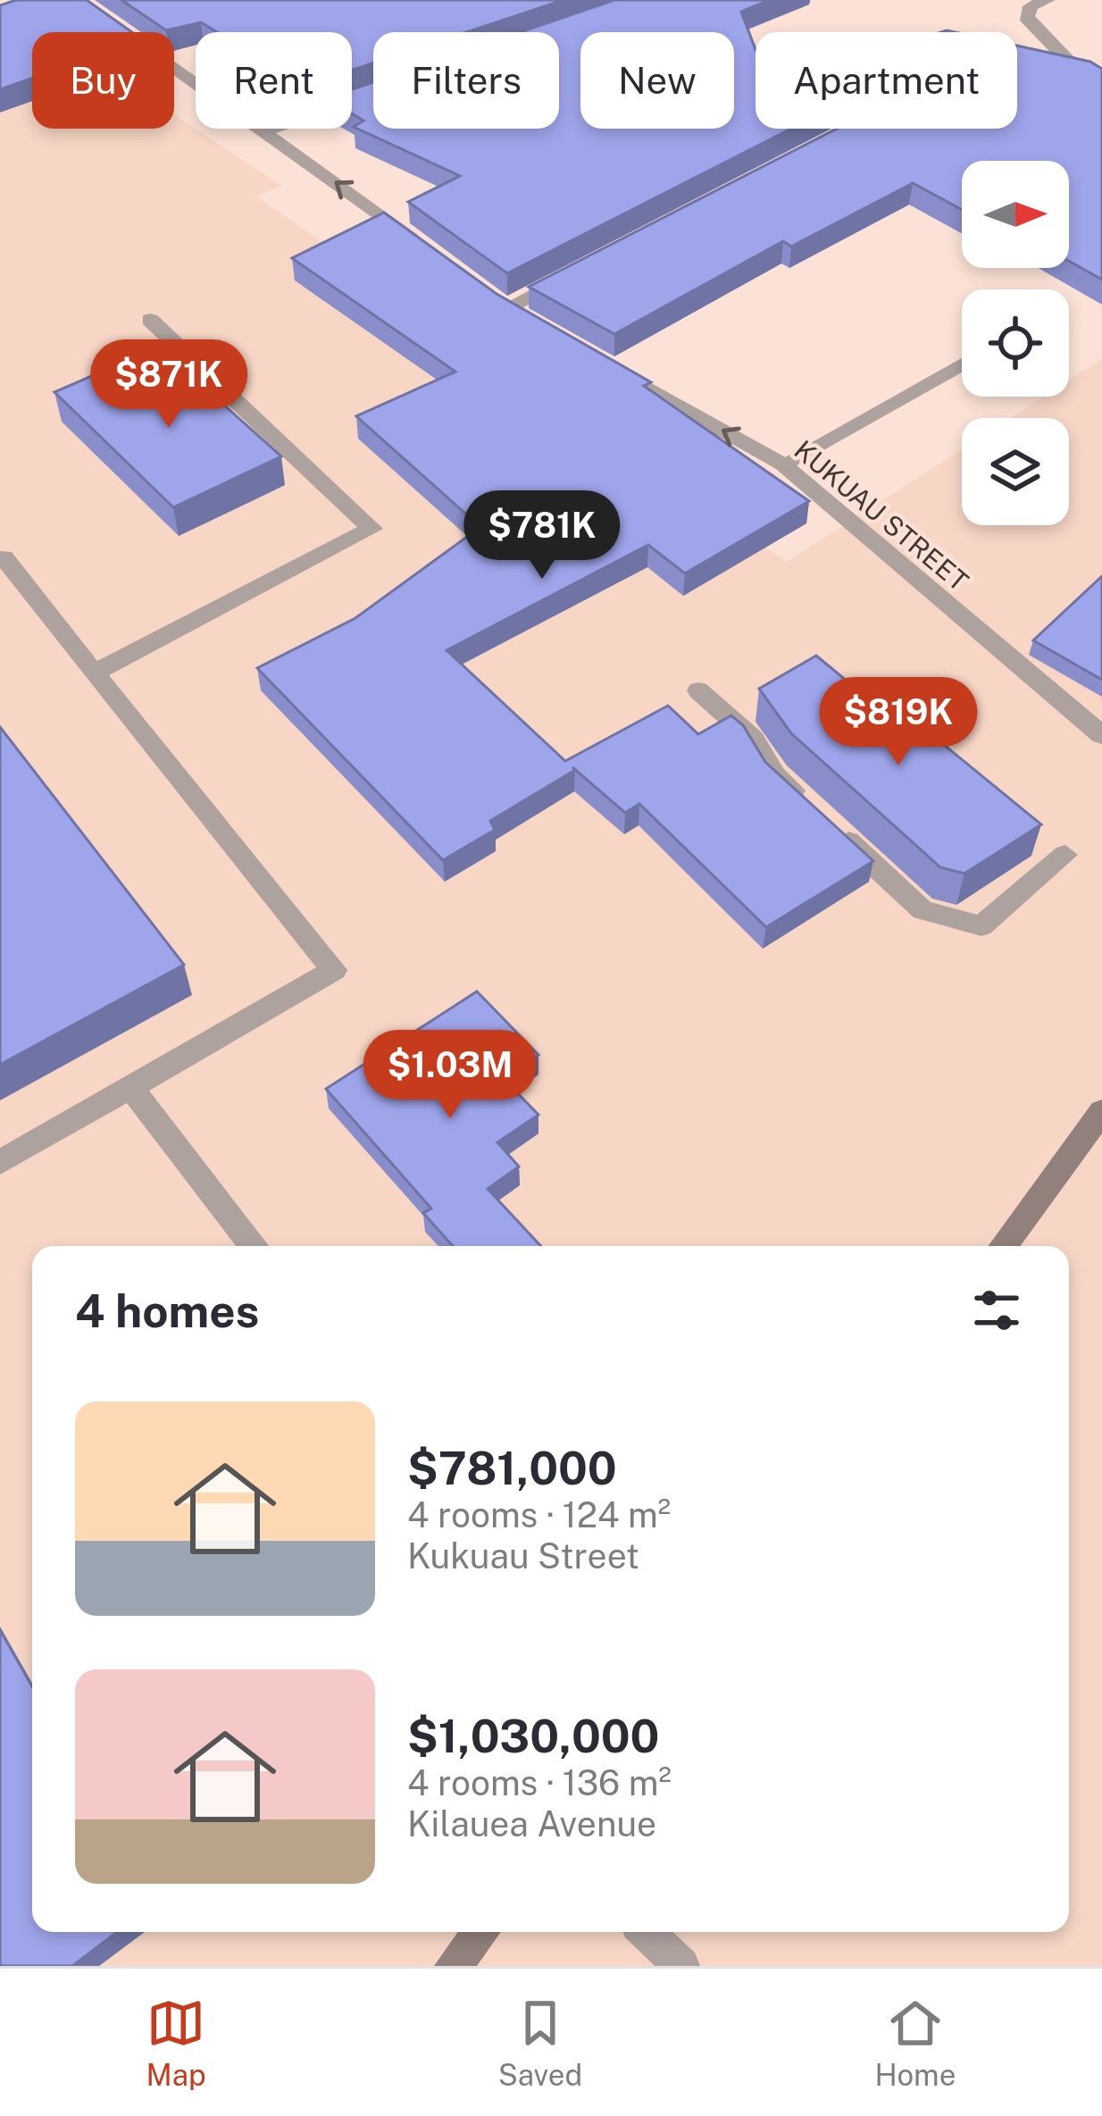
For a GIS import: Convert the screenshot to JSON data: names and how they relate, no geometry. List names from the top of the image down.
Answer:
{
  "streets": {
    "street": ["KUKUAU STREET"]
  },
  "north": "right",
  "page": {
    "chip": [
      "Buy",
      "Rent",
      "Filters",
      "New",
      "Apartment"
    ],
    "price": [
      "$871K",
      "$781K",
      "$819K",
      "$1.03M"
    ],
    "heading": "4 homes",
    "list": [
      {
        "name": "$781,000",
        "note": "4 rooms · 124 m² · Kukuau Street"
      },
      {
        "name": "$1,030,000",
        "note": "4 rooms · 136 m² · Kilauea Avenue"
      }
    ],
    "tabs": ["Map", "Saved", "Home"]
  }
}
